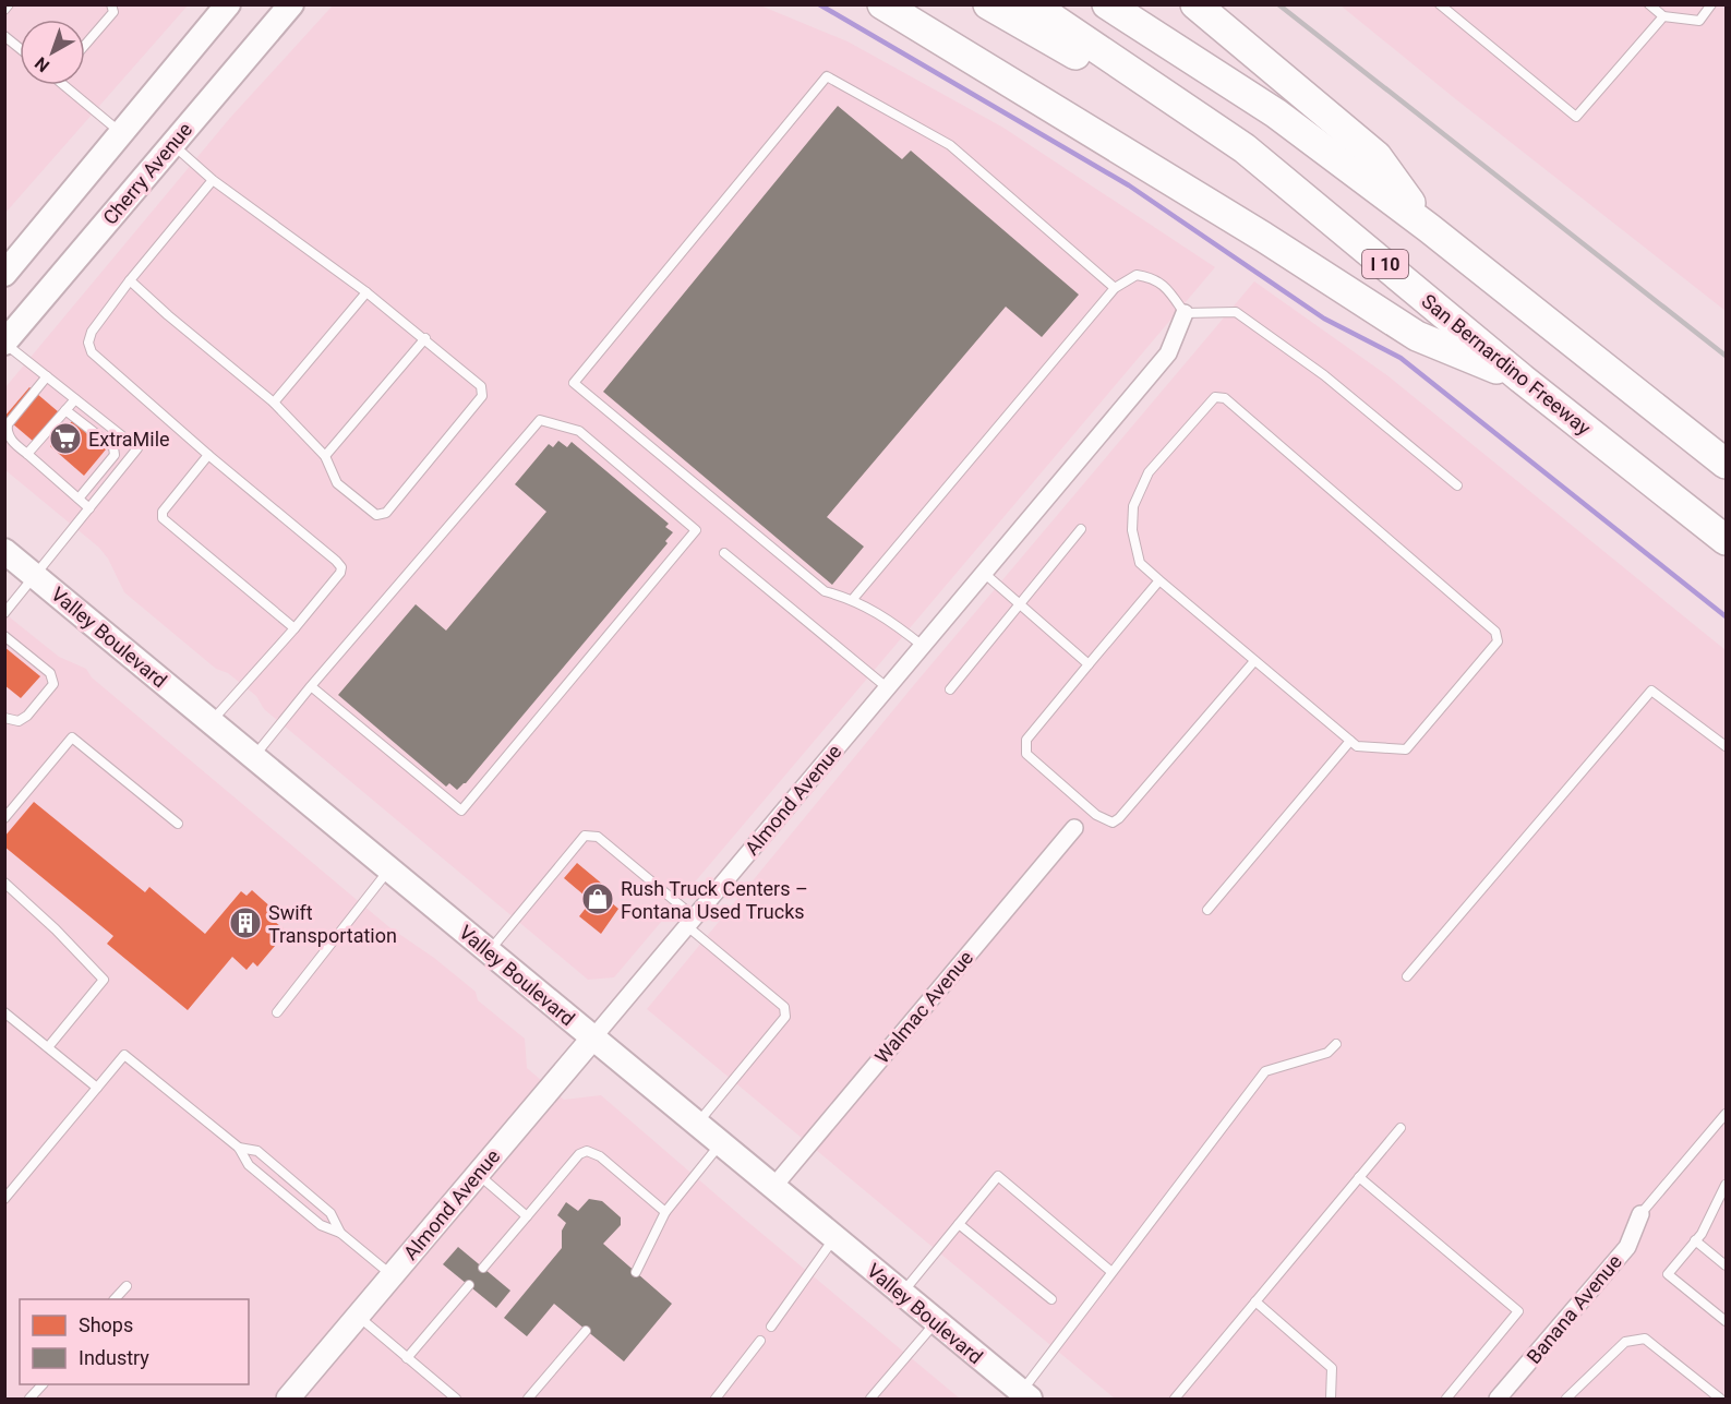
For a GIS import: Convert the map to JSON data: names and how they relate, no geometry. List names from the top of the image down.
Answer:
{
  "streets": {
    "highway": ["I 10", "San Bernardino Freeway"],
    "main road": ["Cherry Avenue", "Valley Boulevard"],
    "street": ["Almond Avenue", "Walmac Avenue", "Banana Avenue"]
  },
  "crossings": [
    ["Valley Boulevard", "Almond Avenue"],
    ["Valley Boulevard", "Walmac Avenue"]
  ],
  "places": {
    "supermarket": ["ExtraMile"],
    "shop": ["Rush Truck Centers – Fontana Used Trucks"],
    "building": ["Swift Transportation"]
  },
  "legend": ["Shops", "Industry"],
  "north": "bottom left"
}
